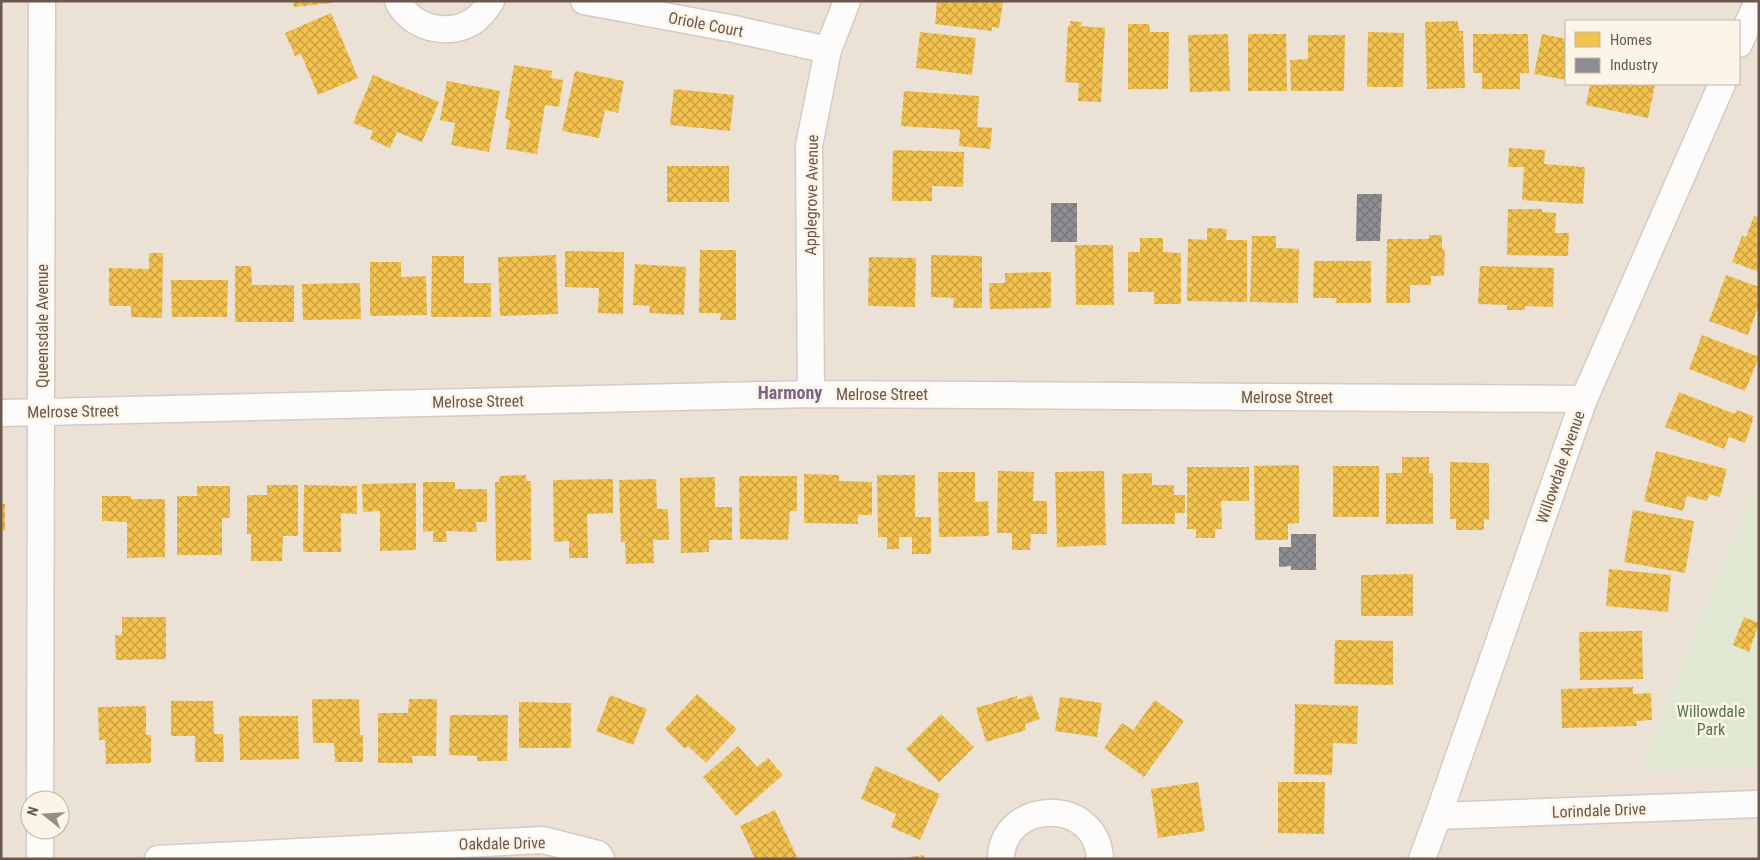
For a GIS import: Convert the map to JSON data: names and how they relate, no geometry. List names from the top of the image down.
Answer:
{
  "streets": {
    "street": [
      "Oriole Court",
      "Applegrove Avenue",
      "Queensdale Avenue",
      "Melrose Street",
      "Willowdale Avenue",
      "Lorindale Drive",
      "Oakdale Drive"
    ]
  },
  "crossings": [
    ["Oriole Court", "Applegrove Avenue"],
    ["Applegrove Avenue", "Melrose Street"],
    ["Queensdale Avenue", "Melrose Street"],
    ["Melrose Street", "Willowdale Avenue"],
    ["Willowdale Avenue", "Lorindale Drive"]
  ],
  "districts": ["Harmony"],
  "parks": ["Willowdale Park"],
  "legend": ["Homes", "Industry"],
  "north": "left"
}
